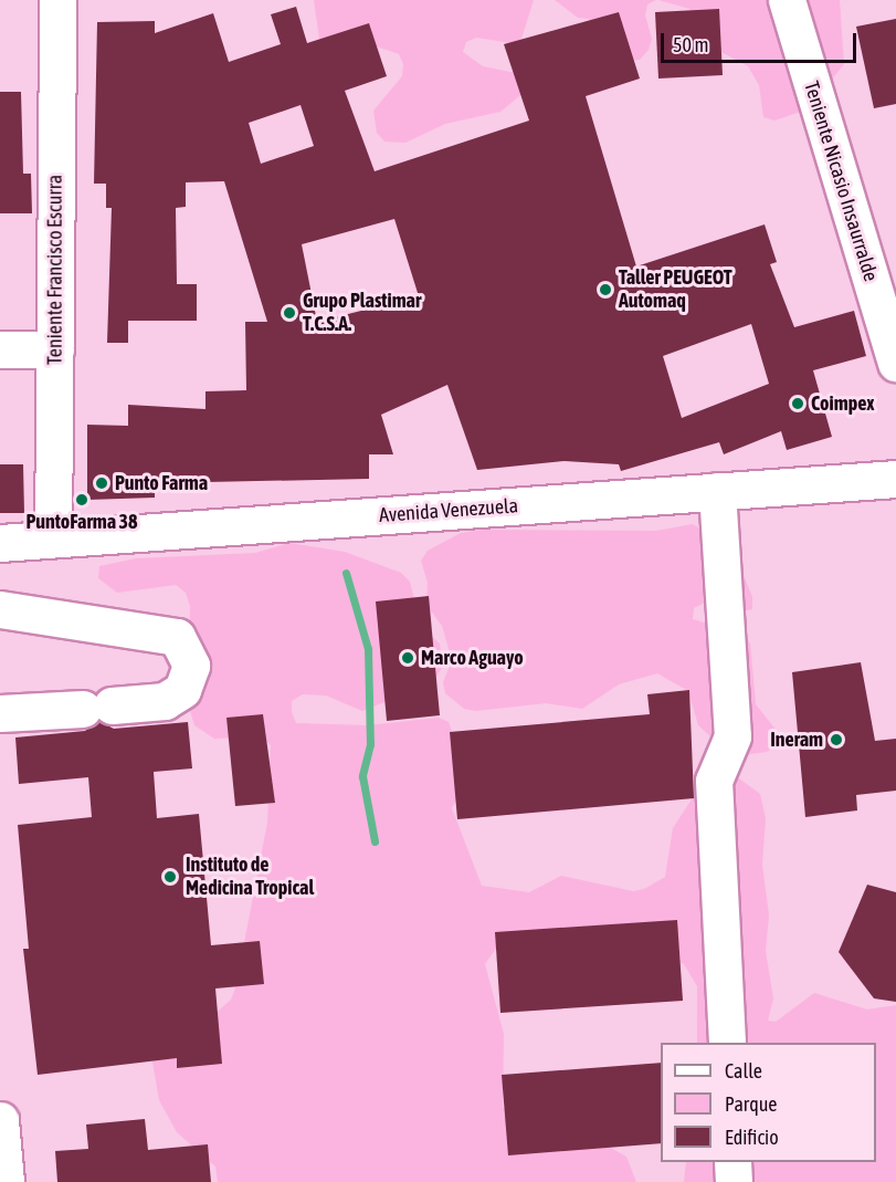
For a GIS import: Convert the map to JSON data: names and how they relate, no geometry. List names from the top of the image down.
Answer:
{
  "streets": {
    "street": ["Teniente Nicasio Insaurralde", "Teniente Francisco Escurra", "Avenida Venezuela"]
  },
  "crossings": [
    ["Teniente Francisco Escurra", "Avenida Venezuela"]
  ],
  "places": [
    "Taller PEUGEOT Automaq",
    "Grupo Plastimar T.C.S.A.",
    "Coimpex",
    "Punto Farma",
    "PuntoFarma 38",
    "Marco Aguayo",
    "Ineram",
    "Instituto de Medicina Tropical"
  ],
  "legend": ["Calle", "Parque", "Edificio"],
  "scale_bar": "50 m"
}
